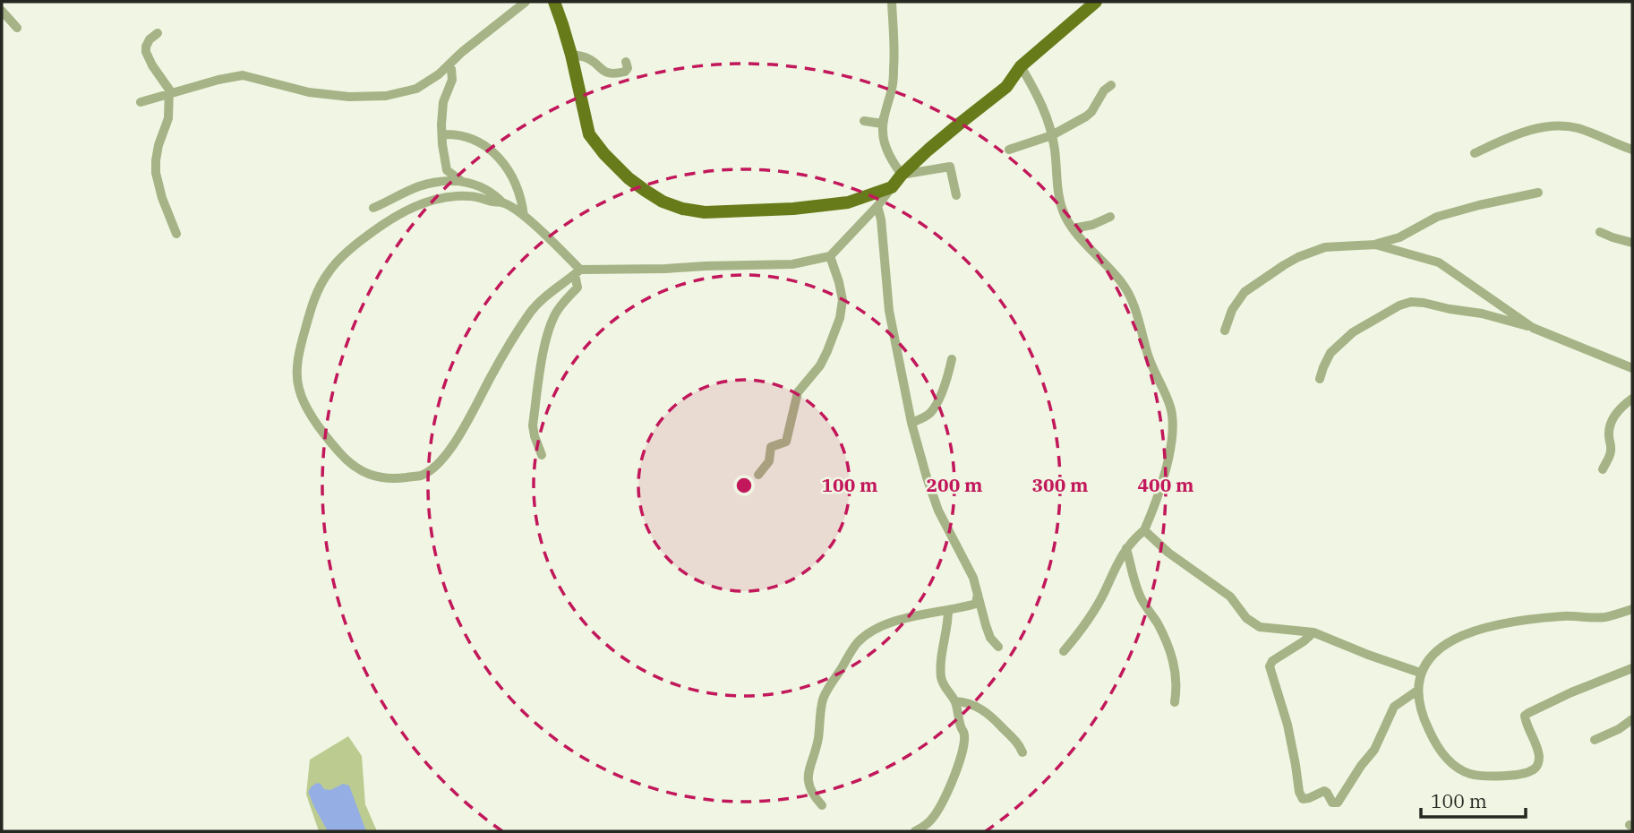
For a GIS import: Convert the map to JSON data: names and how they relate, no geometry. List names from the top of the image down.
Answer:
{
  "scale_bar": "100 m",
  "rings": [
    "100 m",
    "200 m",
    "300 m",
    "400 m"
  ]
}
